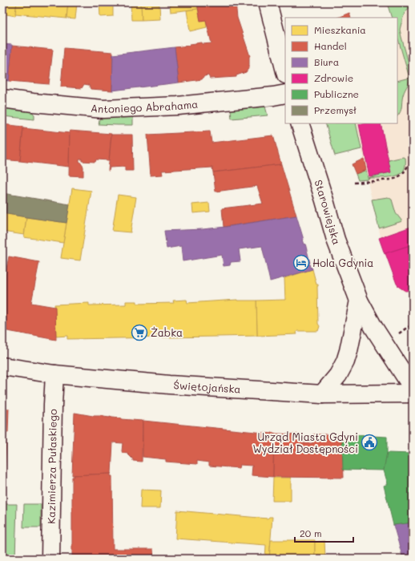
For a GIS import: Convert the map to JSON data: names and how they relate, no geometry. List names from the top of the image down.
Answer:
{
  "streets": {
    "street": [
      "Antoniego Abrahama",
      "Starowiejska",
      "Świętojańska",
      "Kazimierza Pułaskiego"
    ]
  },
  "crossings": [
    ["Świętojańska", "Kazimierza Pułaskiego"]
  ],
  "places": {
    "hotel": ["Hola Gdynia"],
    "supermarket": ["Żabka"],
    "public building": ["Urząd Miasta Gdyni Wydział Dostępności"]
  },
  "legend": [
    "Mieszkania",
    "Handel",
    "Biura",
    "Zdrowie",
    "Publiczne",
    "Przemysł"
  ],
  "scale_bar": "20 m"
}
